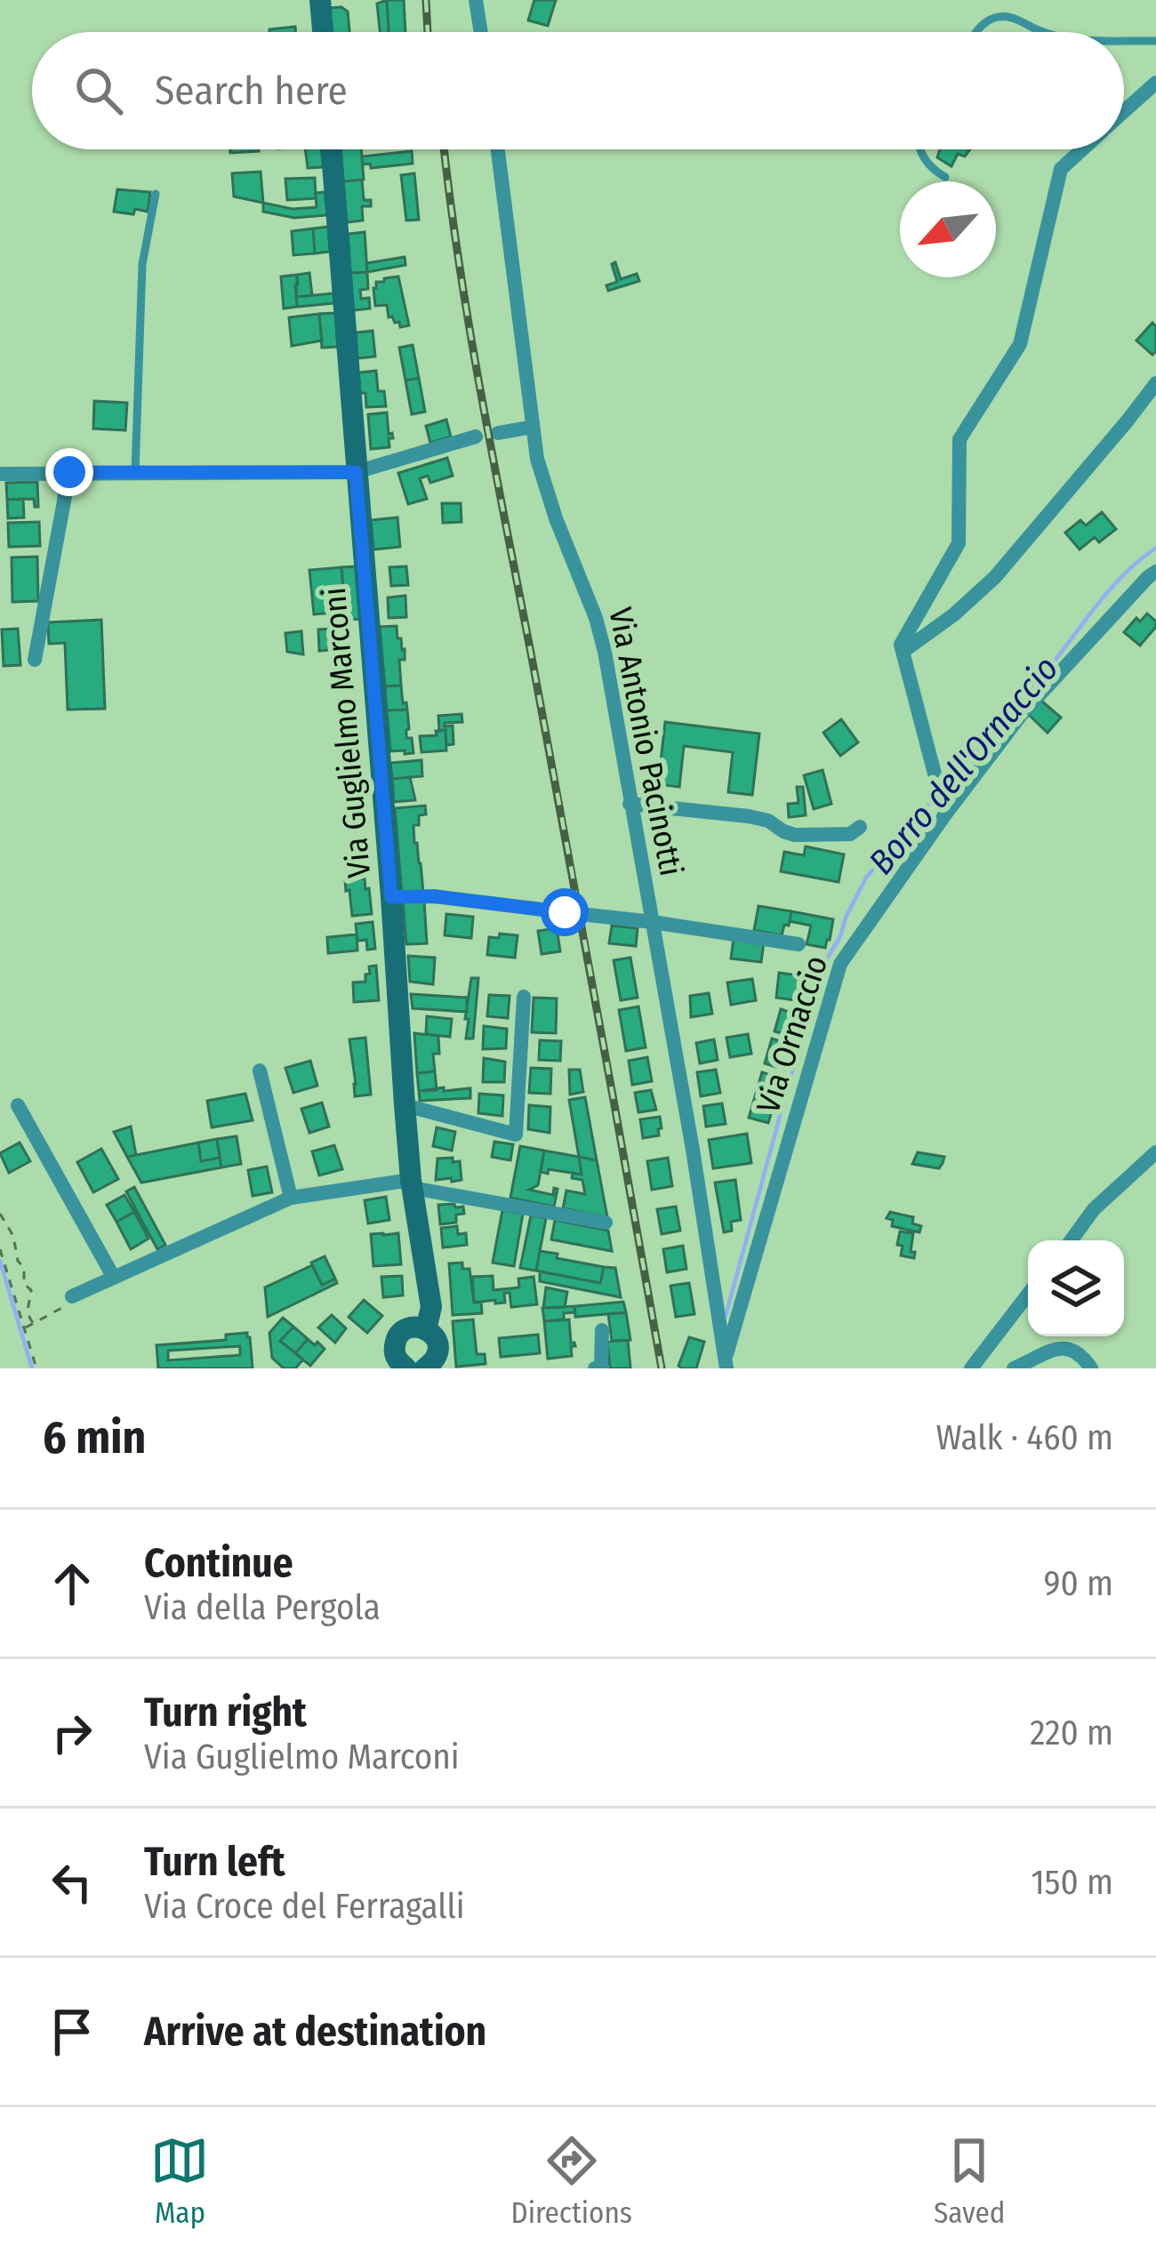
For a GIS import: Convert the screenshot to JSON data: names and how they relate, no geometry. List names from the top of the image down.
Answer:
{
  "streets": {
    "street": ["Via Guglielmo Marconi", "Via Antonio Pacinotti", "Via Ornaccio"]
  },
  "crossings": [
    ["Via Antonio Pacinotti", "Via Ornaccio"]
  ],
  "water": ["Borro dell'Ornaccio"],
  "north": "bottom left",
  "page": {
    "search": "Search here",
    "heading": ["6 min", "Walk · 460 m"],
    "list": [
      ["Continue", "Via della Pergola", "90 m"],
      ["Turn right", "Via Guglielmo Marconi", "220 m"],
      ["Turn left", "Via Croce del Ferragalli", "150 m"],
      "Arrive at destination"
    ],
    "nav": ["Map", "Directions", "Saved"]
  }
}
